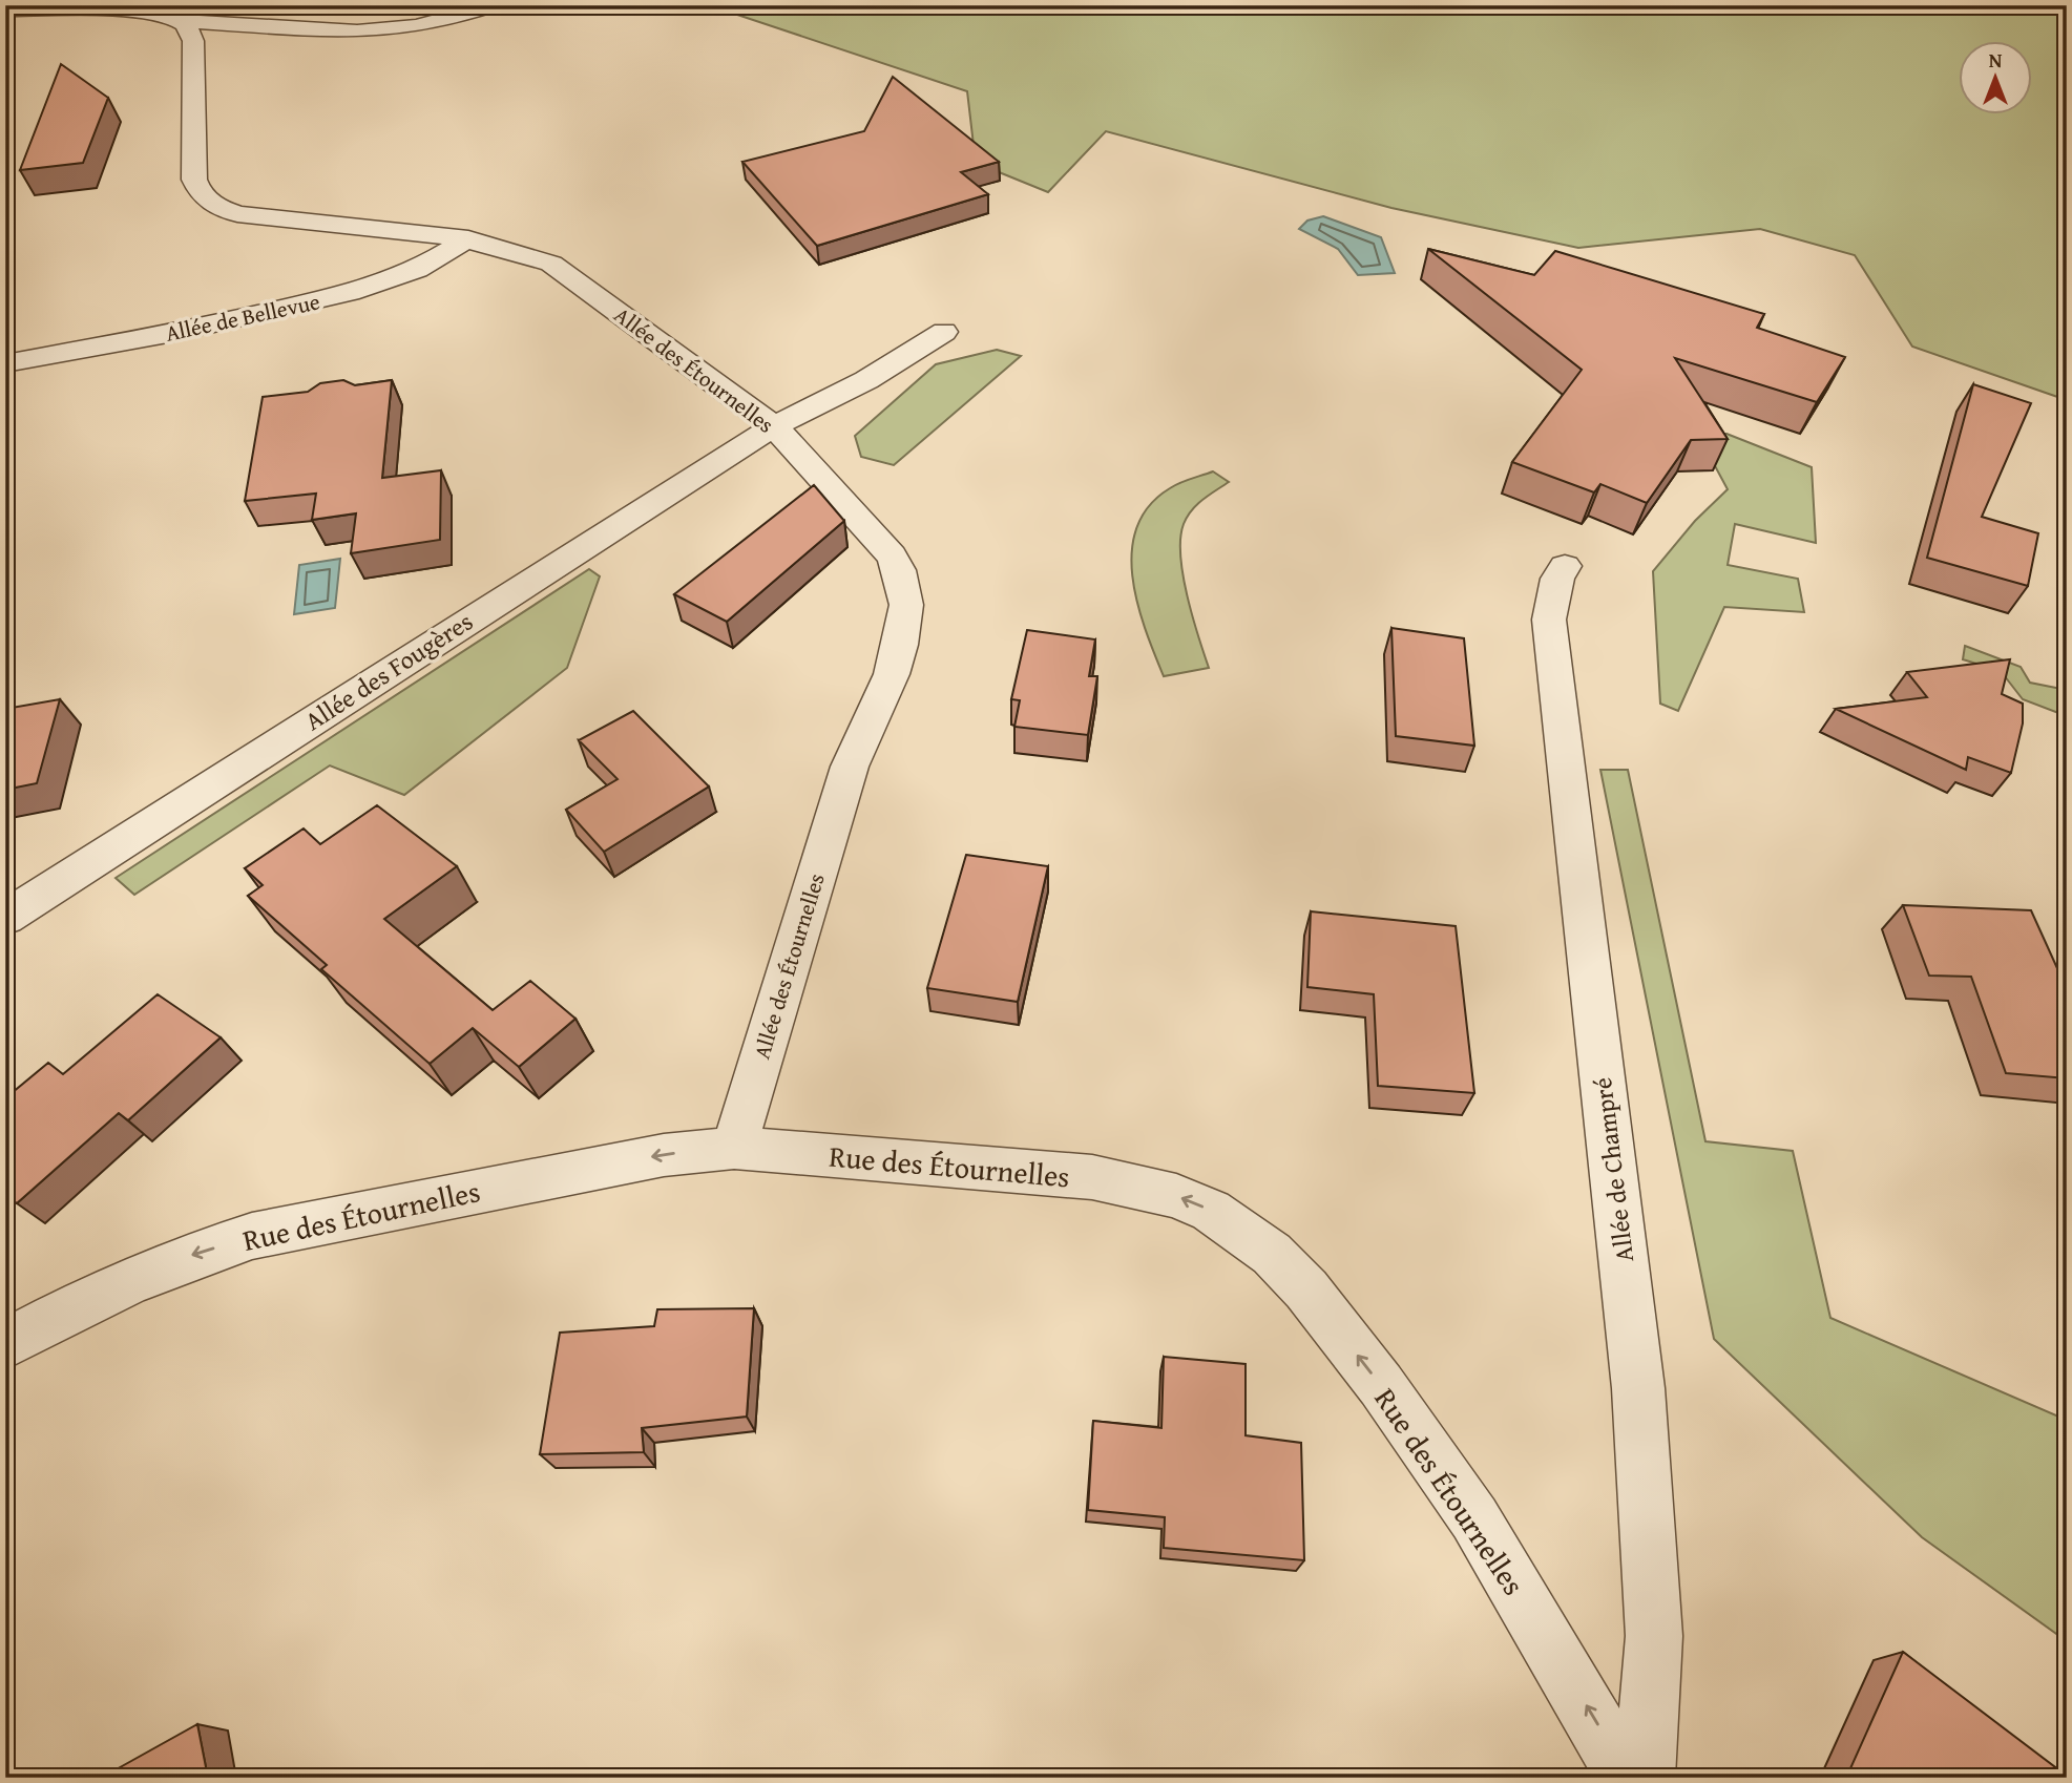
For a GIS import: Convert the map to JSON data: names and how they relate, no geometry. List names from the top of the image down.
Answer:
{
  "streets": {
    "street": [
      "Allée de Bellevue",
      "Allée des Étournelles",
      "Allée des Fougères",
      "Rue des Étournelles",
      "Allée de Champré"
    ]
  },
  "crossings": [
    ["Allée de Bellevue", "Allée des Étournelles"],
    ["Allée des Étournelles", "Allée des Fougères"],
    ["Allée des Étournelles", "Rue des Étournelles"]
  ],
  "one_way": ["Rue des Étournelles"],
  "north": "top"
}
